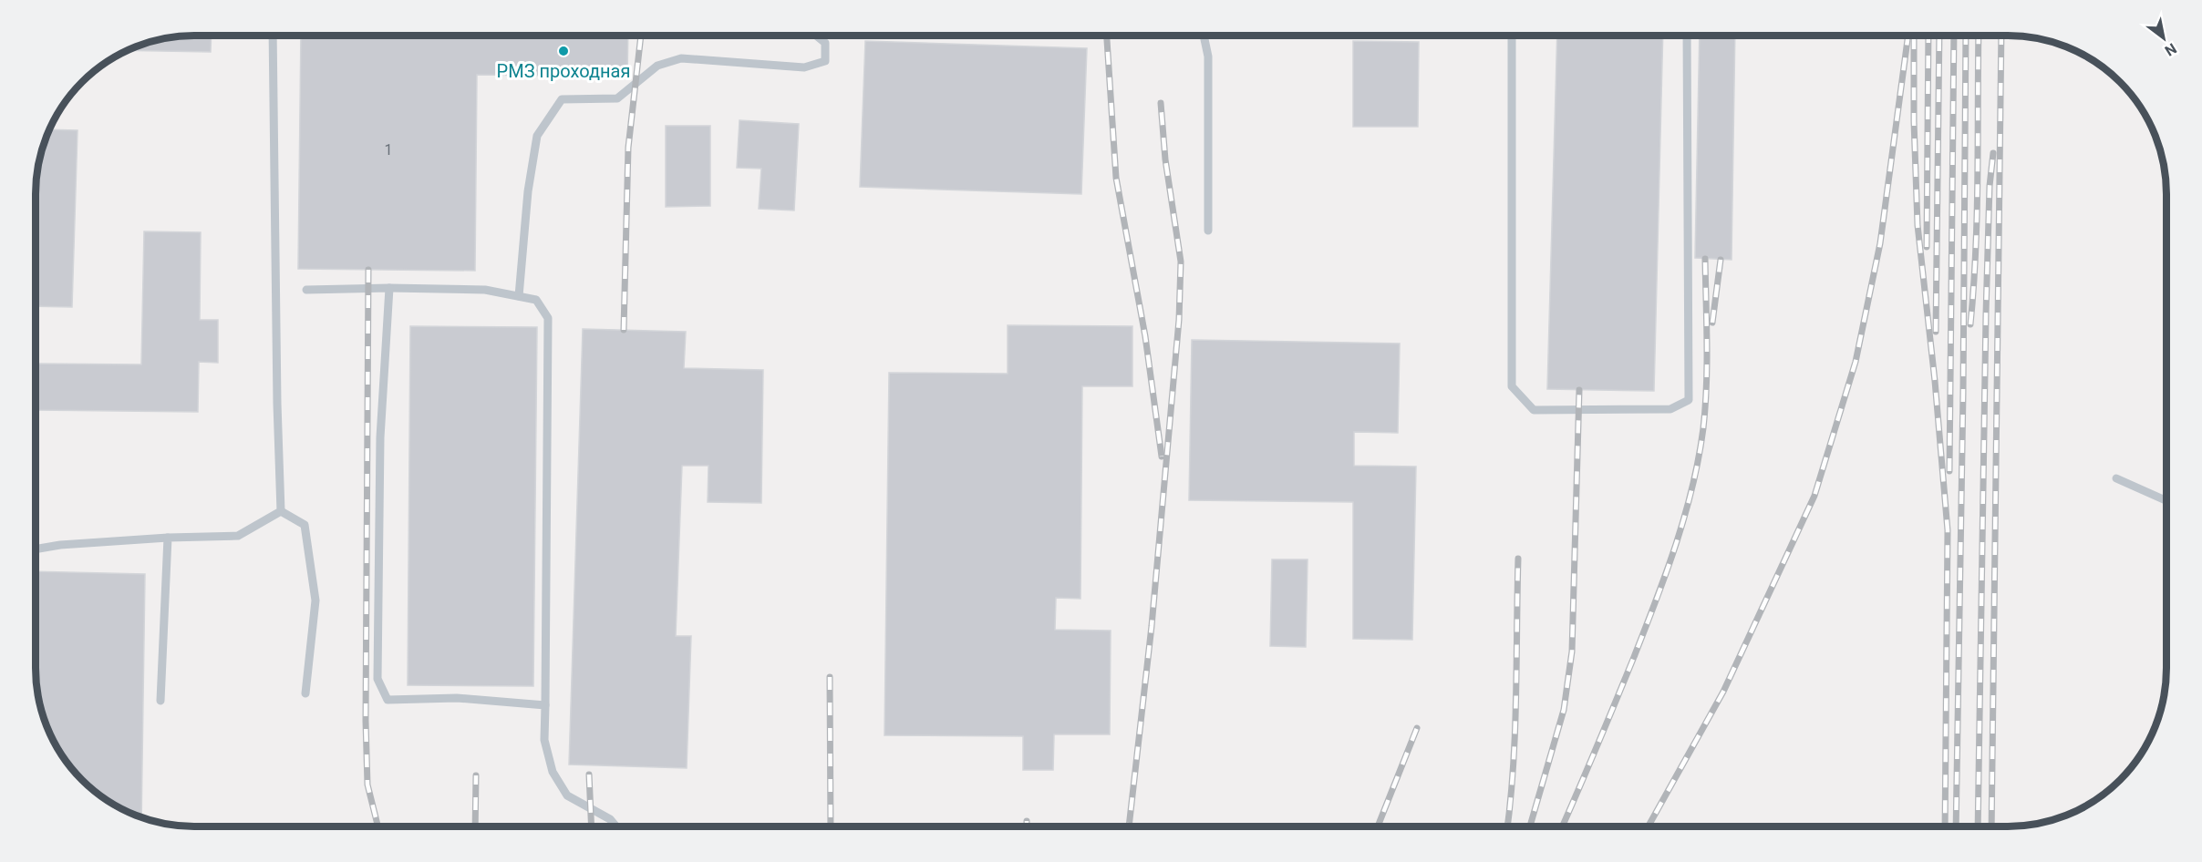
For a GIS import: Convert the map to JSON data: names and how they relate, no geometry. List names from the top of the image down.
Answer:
{
  "places": ["РМЗ проходная"],
  "house_numbers": ["1"],
  "north": "bottom right"
}
